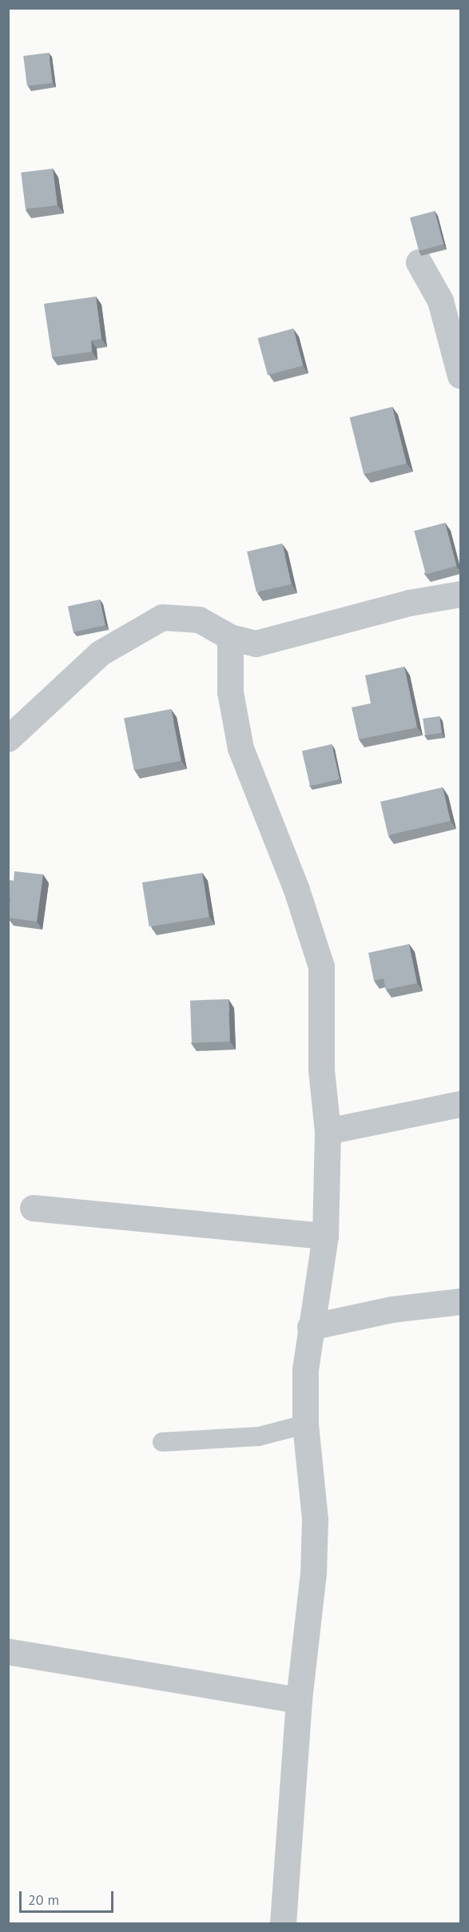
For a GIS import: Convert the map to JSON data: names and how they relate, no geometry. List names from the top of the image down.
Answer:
{
  "scale_bar": "20 m"
}
